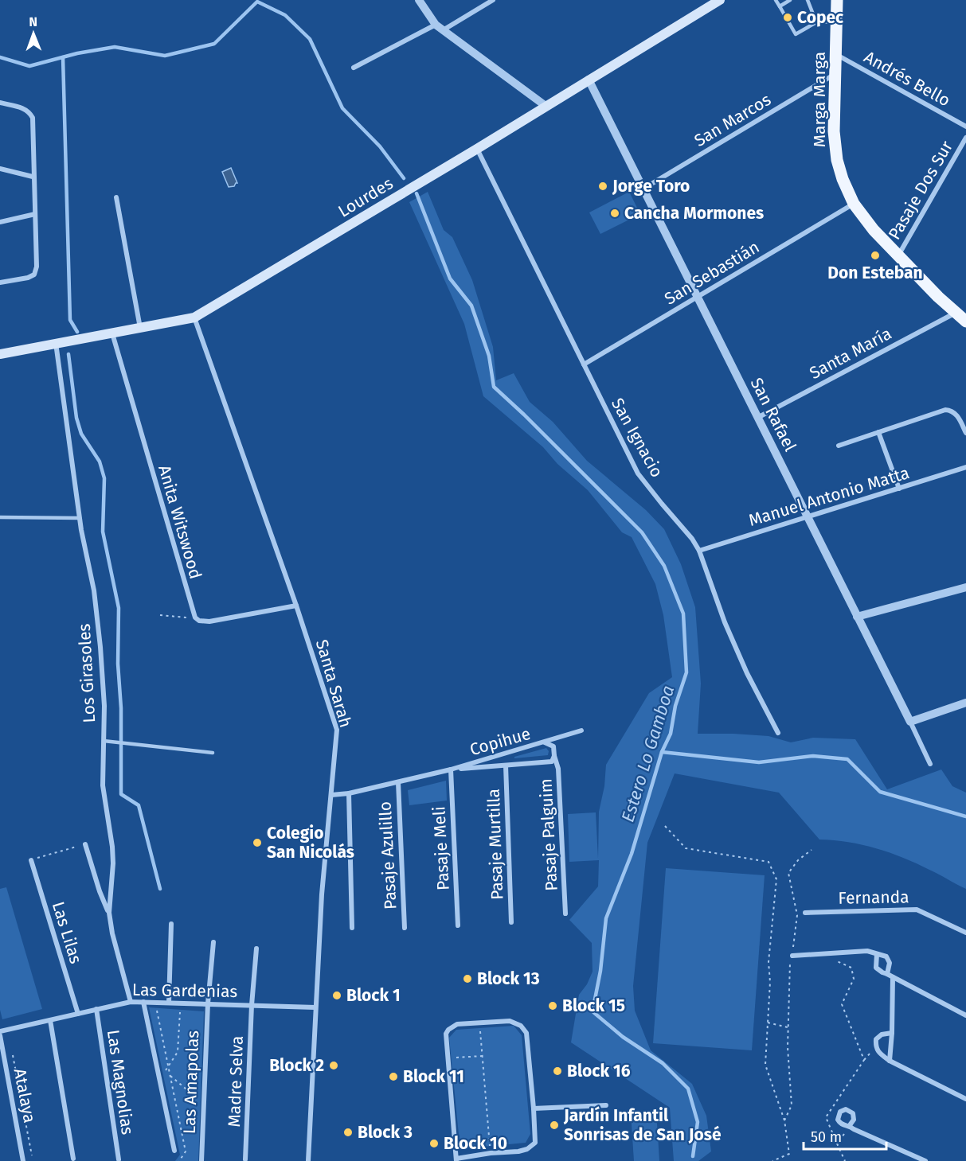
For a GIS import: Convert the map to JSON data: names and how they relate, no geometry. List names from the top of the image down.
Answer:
{
  "streets": {
    "main road": ["Marga Marga", "Lourdes"],
    "street": [
      "Andrés Bello",
      "San Marcos",
      "Pasaje Dos Sur",
      "San Sebastián",
      "Santa María",
      "San Rafael",
      "San Ignacio",
      "Manuel Antonio Matta",
      "Anita Witswood",
      "Los Girasoles",
      "Santa Sarah",
      "Copihue",
      "Pasaje Palguim",
      "Pasaje Murtilla",
      "Pasaje Meli",
      "Pasaje Azulillo",
      "Fernanda",
      "Las Lilas",
      "Las Gardenias",
      "Madre Selva",
      "Las Magnolias",
      "Las Amapolas",
      "Atalaya"
    ]
  },
  "crossings": [
    ["Andrés Bello", "Marga Marga"],
    ["Marga Marga", "San Marcos"],
    ["Marga Marga", "Pasaje Dos Sur"],
    ["Marga Marga", "San Sebastián"],
    ["Marga Marga", "Santa María"],
    ["San Marcos", "San Rafael"],
    ["Lourdes", "San Rafael"],
    ["Lourdes", "San Ignacio"],
    ["Lourdes", "Anita Witswood"],
    ["Lourdes", "Los Girasoles"],
    ["Lourdes", "Santa Sarah"],
    ["San Sebastián", "San Rafael"],
    ["San Sebastián", "San Ignacio"],
    ["Santa María", "San Rafael"],
    ["San Rafael", "Manuel Antonio Matta"],
    ["San Ignacio", "Manuel Antonio Matta"],
    ["Los Girasoles", "Las Gardenias"],
    ["Santa Sarah", "Copihue"],
    ["Santa Sarah", "Las Gardenias"],
    ["Copihue", "Pasaje Palguim"],
    ["Copihue", "Pasaje Murtilla"],
    ["Copihue", "Pasaje Meli"],
    ["Copihue", "Pasaje Azulillo"],
    ["Las Lilas", "Las Gardenias"],
    ["Las Gardenias", "Madre Selva"],
    ["Las Gardenias", "Las Magnolias"],
    ["Las Gardenias", "Las Amapolas"]
  ],
  "water": ["Estero Lo Gamboa"],
  "places": [
    "Copec",
    "Jorge Toro",
    "Cancha Mormones",
    "Don Esteban",
    "Colegio San Nicolás",
    "Block 13",
    "Block 1",
    "Block 15",
    "Block 2",
    "Block 16",
    "Block 11",
    "Jardín Infantil Sonrisas de San José",
    "Block 3",
    "Block 10"
  ],
  "scale_bar": "50 m",
  "north": "top"
}
